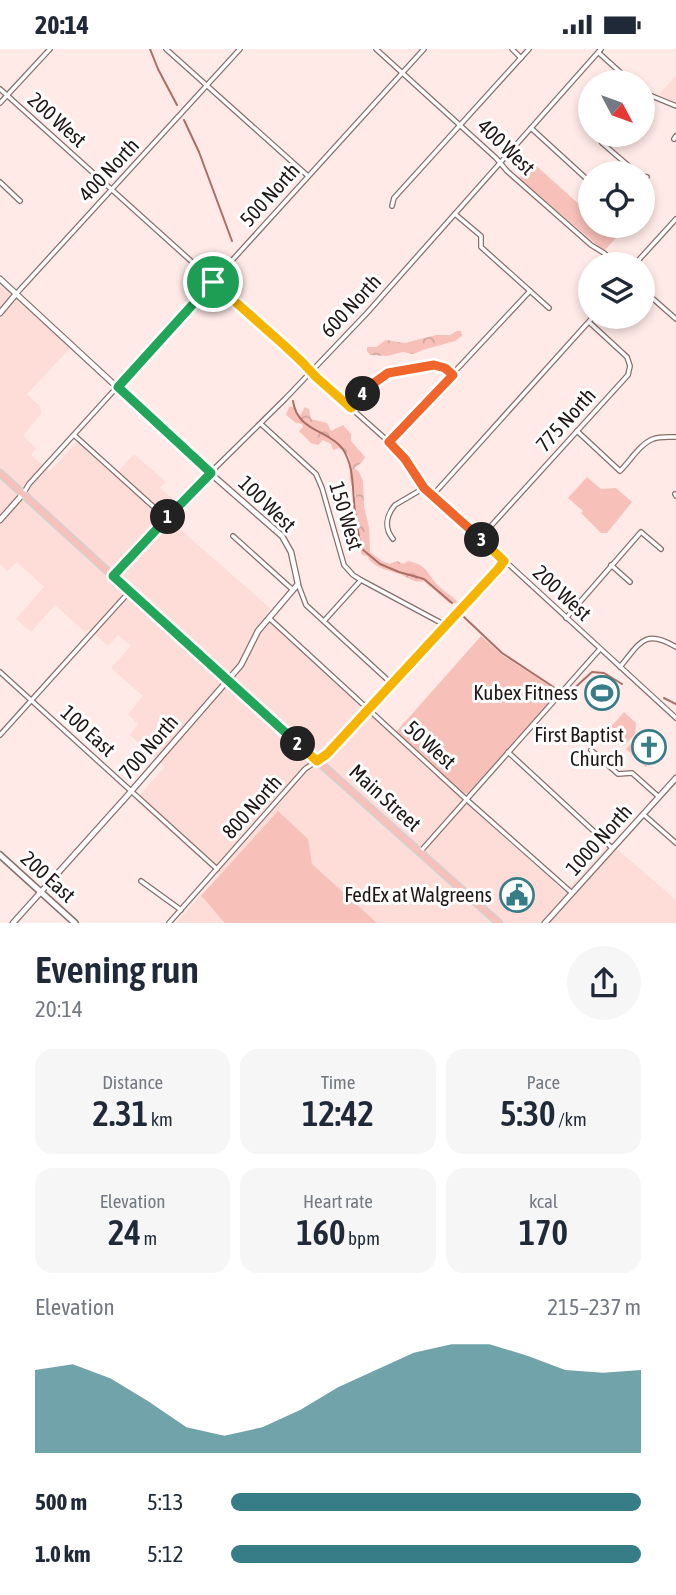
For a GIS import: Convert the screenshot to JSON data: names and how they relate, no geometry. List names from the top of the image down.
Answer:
{
  "streets": {
    "main road": ["Main Street", "200 East"],
    "street": [
      "200 West",
      "400 West",
      "400 North",
      "500 North",
      "600 North",
      "775 North",
      "100 West",
      "150 West",
      "100 East",
      "50 West",
      "700 North",
      "800 North",
      "1000 North"
    ]
  },
  "crossings": [
    ["200 West", "400 North"],
    ["200 West", "500 North"],
    ["200 West", "600 North"],
    ["200 West", "775 North"],
    ["200 West", "800 North"],
    ["400 West", "500 North"],
    ["400 West", "600 North"],
    ["400 North", "100 West"],
    ["500 North", "100 West"],
    ["500 North", "Main Street"],
    ["600 North", "100 West"],
    ["600 North", "150 West"],
    ["600 North", "Main Street"],
    ["100 West", "700 North"],
    ["100 West", "800 North"],
    ["150 West", "800 North"],
    ["100 East", "700 North"],
    ["100 East", "800 North"],
    ["50 West", "700 North"],
    ["50 West", "800 North"],
    ["50 West", "1000 North"],
    ["700 North", "Main Street"],
    ["700 North", "200 East"],
    ["Main Street", "800 North"]
  ],
  "places": {
    "sports": ["Kubex Fitness"],
    "church": ["First Baptist Church"],
    "public building": ["FedEx at Walgreens"]
  },
  "north": "bottom right",
  "page": {
    "status": "20:14",
    "pins": [
      "4",
      "1",
      "3",
      "2"
    ],
    "heading": ["Evening run", "20:14"],
    "stats": [
      ["Distance", "2.31 km"],
      ["Time", "12:42"],
      ["Pace", "5:30 /km"],
      ["Elevation", "24 m"],
      ["Heart rate", "160 bpm"],
      ["kcal", "170"]
    ],
    "chart": ["Elevation", "215–237 m"],
    "list": [
      {
        "name": "500 m",
        "note": "5:13"
      },
      {
        "name": "1.0 km",
        "note": "5:12"
      }
    ]
  }
}
